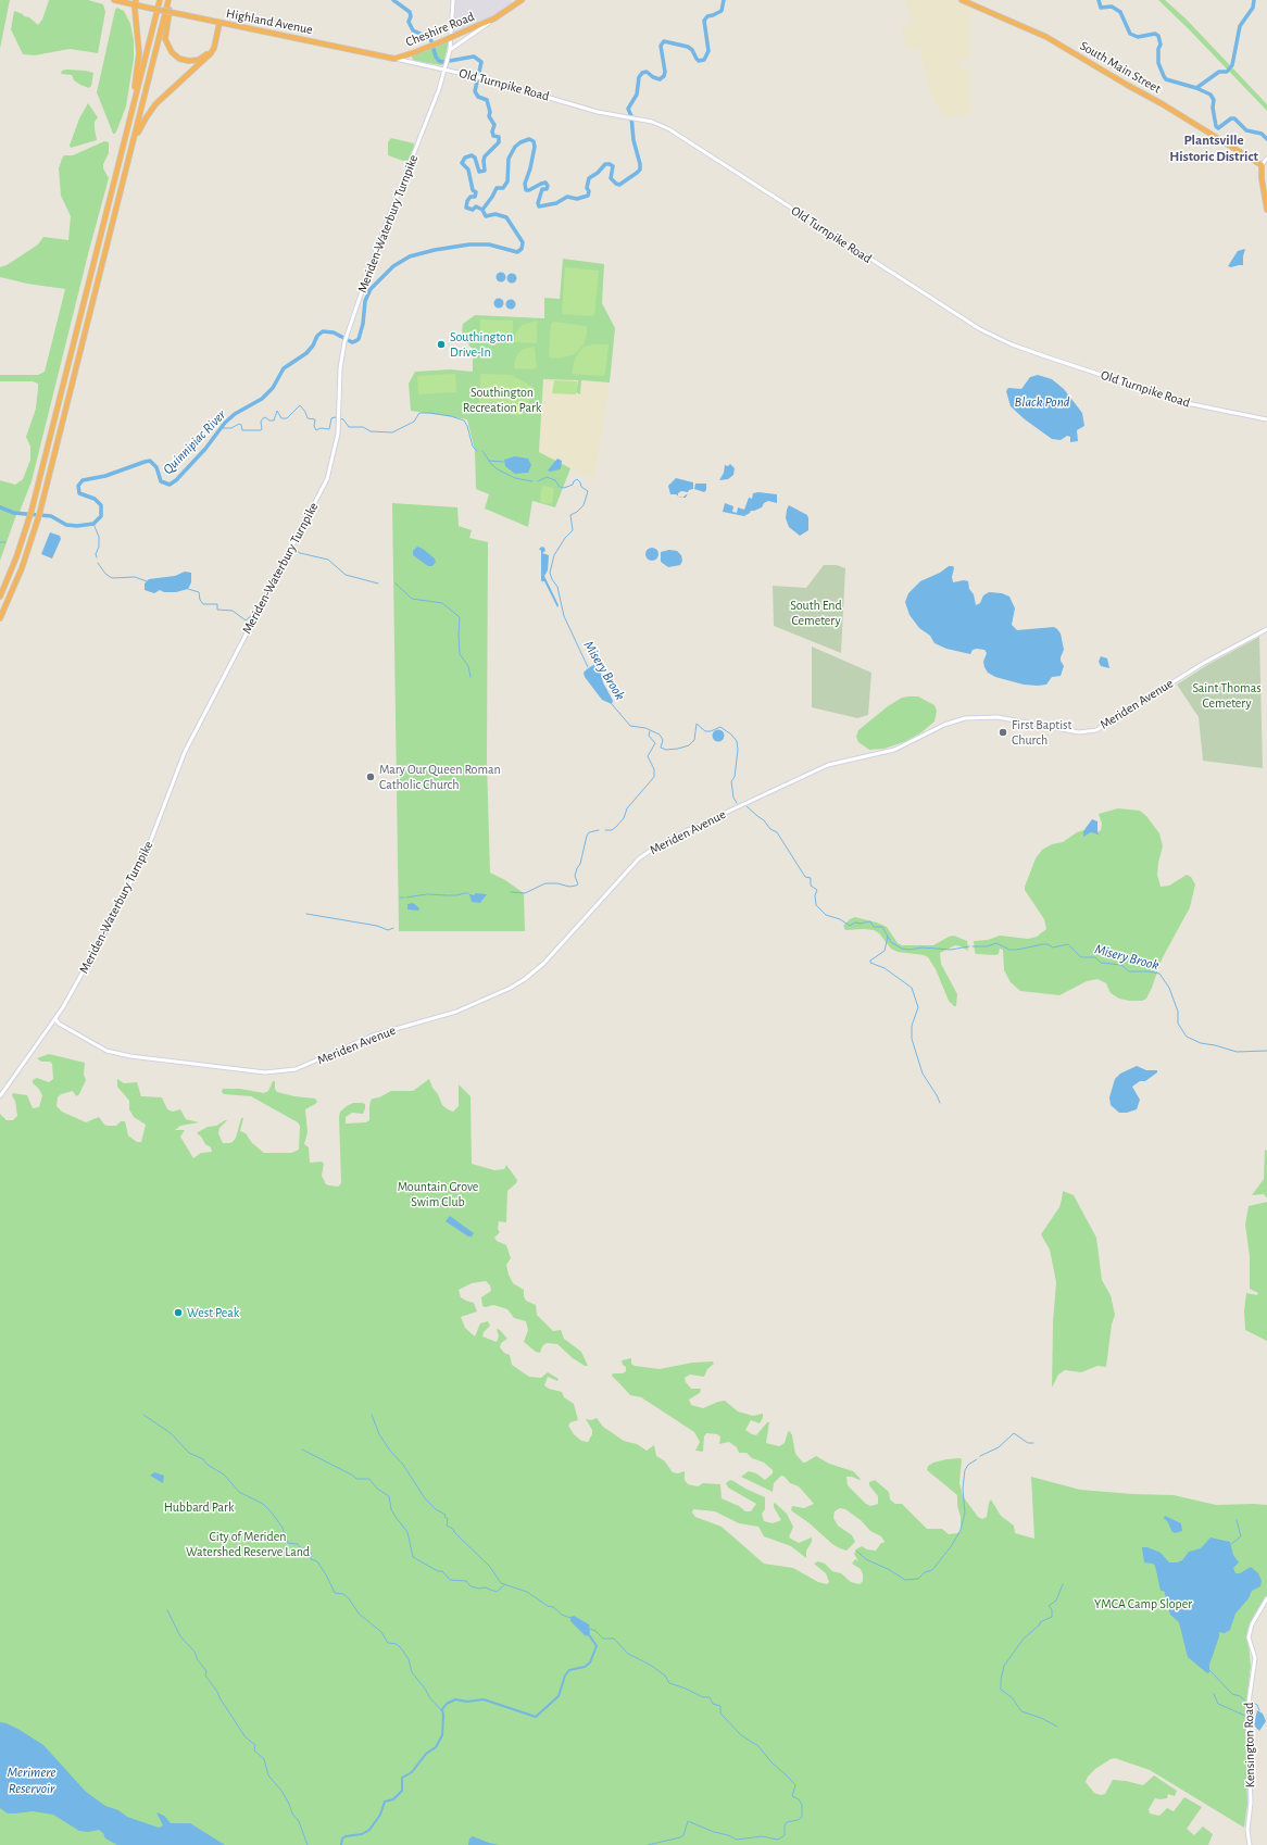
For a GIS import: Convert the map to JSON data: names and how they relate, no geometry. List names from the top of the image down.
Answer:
{
  "streets": {
    "highway": ["Highland Avenue", "Cheshire Road", "South Main Street"],
    "main road": [
      "Old Turnpike Road",
      "Meriden-Waterbury Turnpike",
      "Meriden Avenue",
      "Kensington Road"
    ]
  },
  "crossings": [
    ["Highland Avenue", "Cheshire Road"],
    ["Highland Avenue", "Old Turnpike Road"],
    ["Cheshire Road", "Old Turnpike Road"],
    ["Old Turnpike Road", "Meriden-Waterbury Turnpike"],
    ["Meriden-Waterbury Turnpike", "Meriden Avenue"]
  ],
  "districts": ["Plantsville Historic District"],
  "water": [
    "Black Pond",
    "Quinnipiac River",
    "Misery Brook",
    "Merimere Reservoir"
  ],
  "parks": [
    "Southington Recreation Park",
    "South End Cemetery",
    "Saint Thomas Cemetery",
    "Mountain Grove Swim Club",
    "Hubbard Park",
    "City of Meriden Watershed Reserve Land",
    "YMCA Camp Sloper"
  ],
  "places": [
    "Southington Drive-In",
    "First Baptist Church",
    "Mary Our Queen Roman Catholic Church",
    "West Peak"
  ]
}
